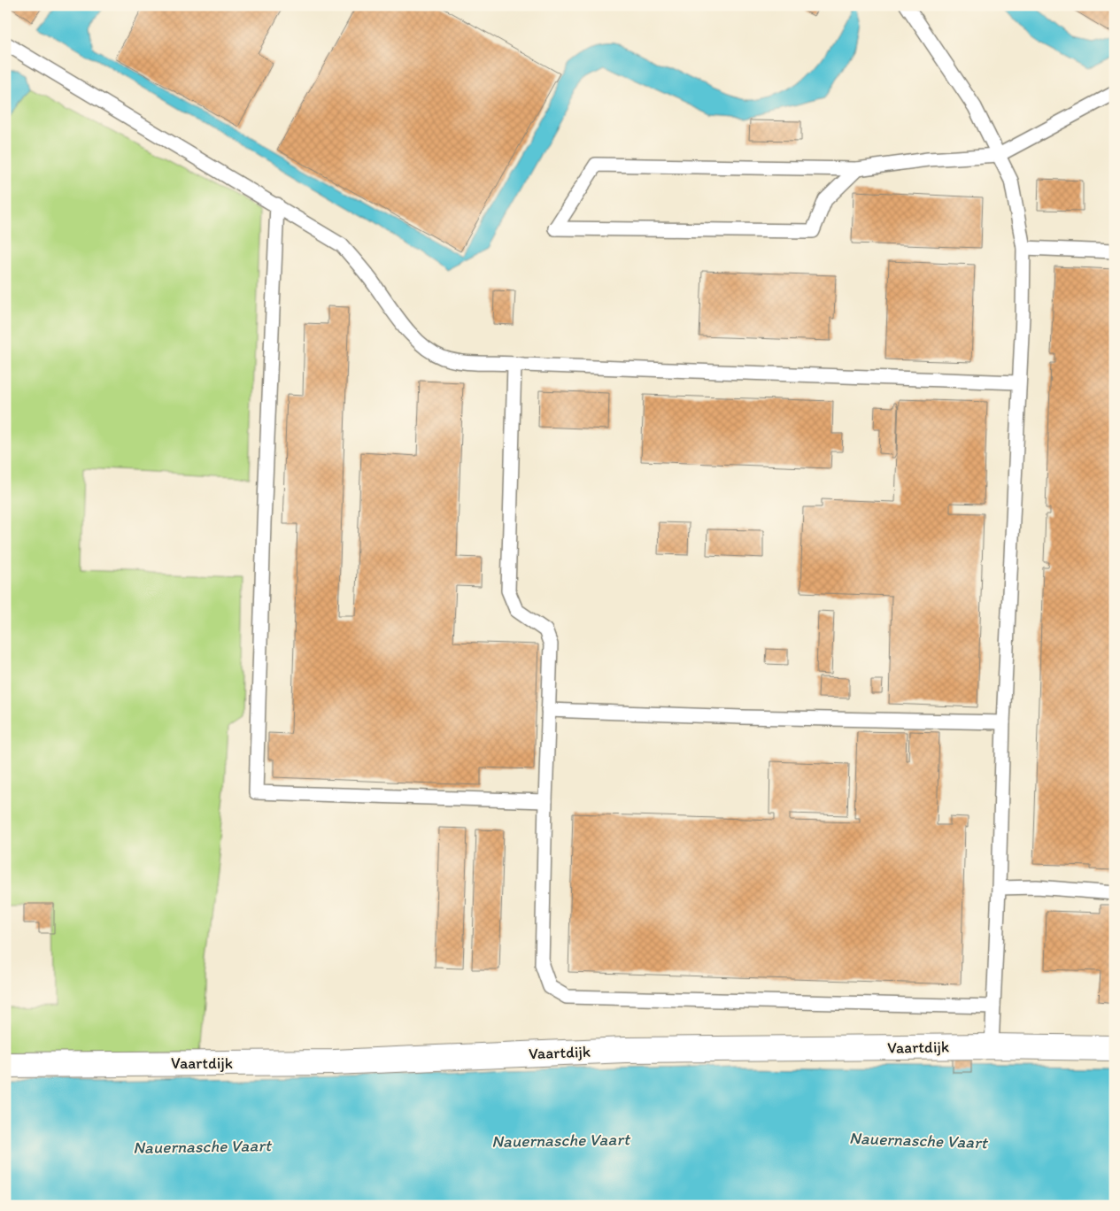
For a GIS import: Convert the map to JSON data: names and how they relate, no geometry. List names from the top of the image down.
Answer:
{
  "streets": {
    "street": ["Vaartdijk"]
  },
  "water": ["Nauernasche Vaart"]
}
